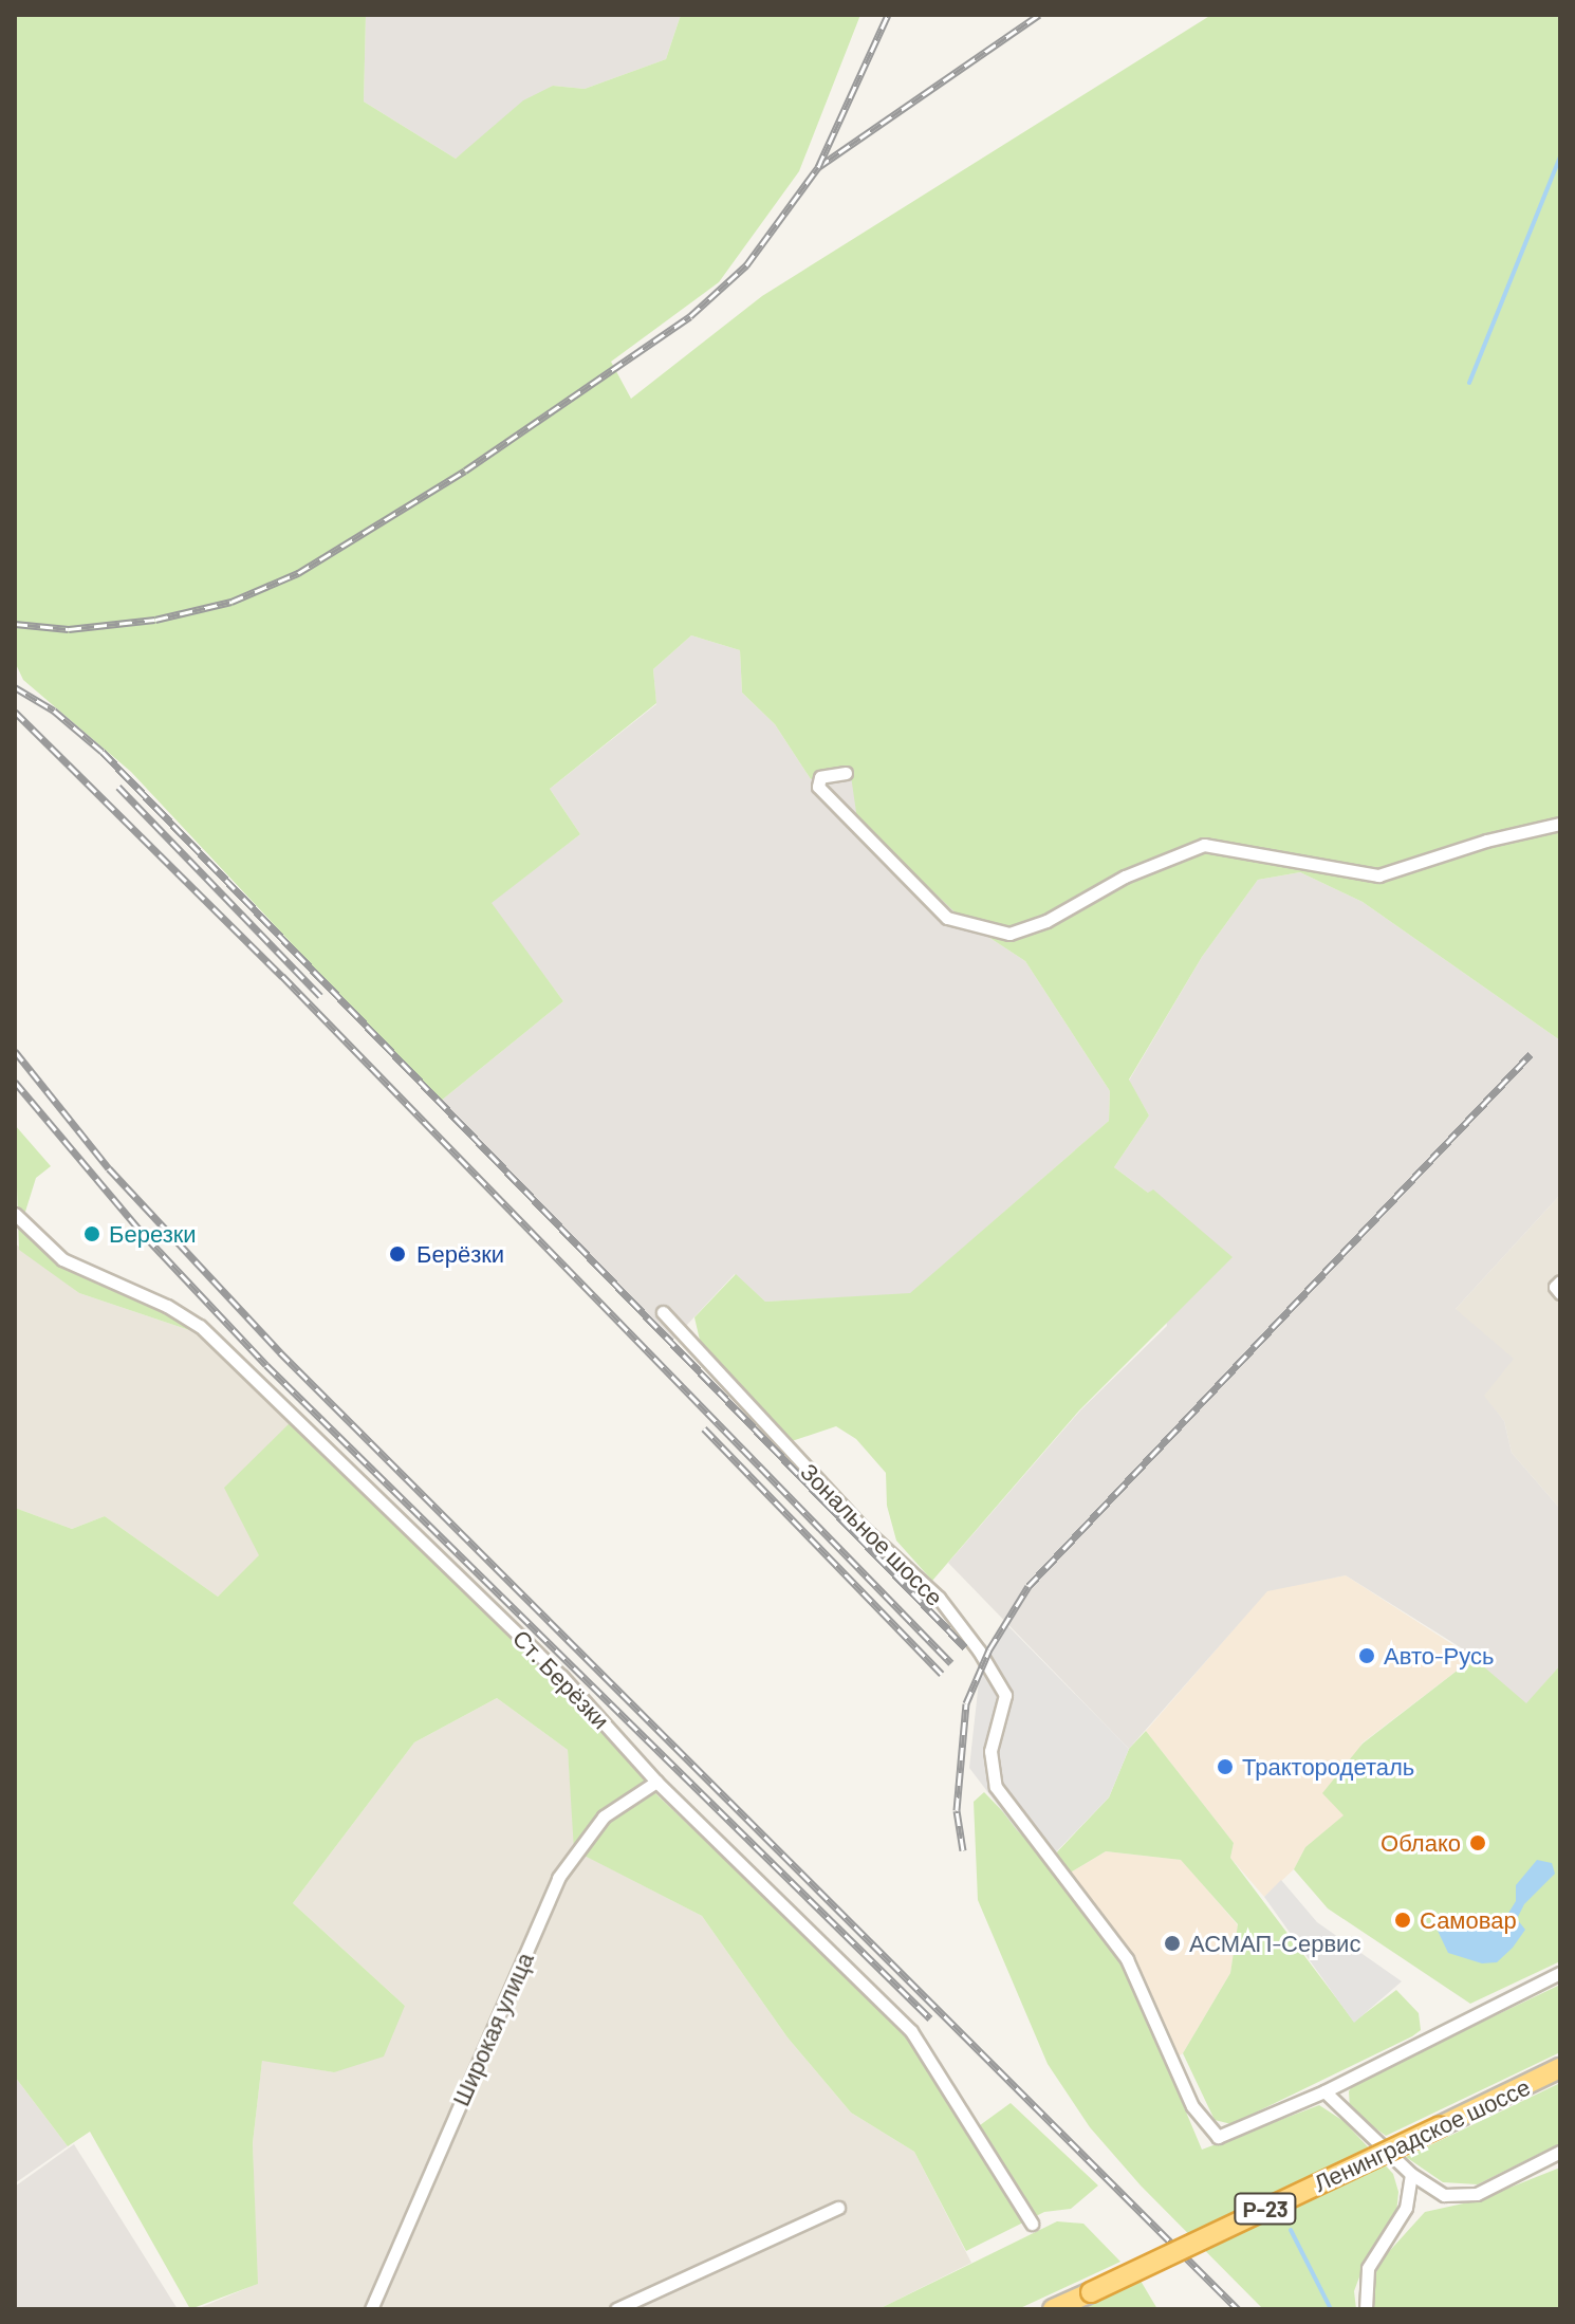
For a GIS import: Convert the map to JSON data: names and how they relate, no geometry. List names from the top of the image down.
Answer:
{
  "streets": {
    "highway": ["Ленинградское шоссе", "Р-23"],
    "street": ["Зональное шоссе", "Ст. Берёзки", "Широкая улица"]
  },
  "crossings": [
    ["Ст. Берёзки", "Широкая улица"]
  ],
  "places": [
    "Березки",
    "Берёзки",
    "Авто-Русь",
    "Трактородеталь",
    "Облако",
    "Самовар",
    "АСМАП-Сервис"
  ]
}
